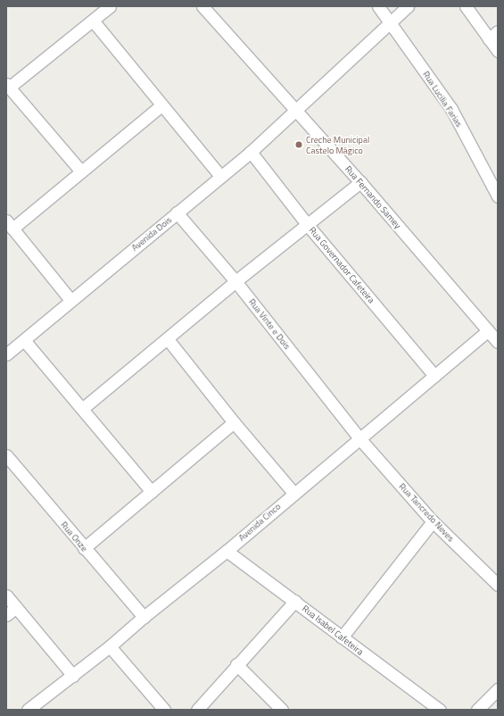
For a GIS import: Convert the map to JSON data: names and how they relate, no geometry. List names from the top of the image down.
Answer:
{
  "streets": {
    "street": [
      "Rua Lucilia Farias",
      "Rua Fernando Samey",
      "Avenida Dois",
      "Rua Governador Cafeteira",
      "Rua Vinte e Dois",
      "Rua Tancredo Neves",
      "Avenida Cinco",
      "Rua Onze",
      "Rua Isabel Cafeteira"
    ]
  },
  "crossings": [
    ["Rua Lucilia Farias", "Avenida Dois"],
    ["Rua Fernando Samey", "Avenida Dois"],
    ["Rua Fernando Samey", "Avenida Cinco"],
    ["Avenida Dois", "Rua Governador Cafeteira"],
    ["Avenida Dois", "Rua Vinte e Dois"],
    ["Rua Governador Cafeteira", "Avenida Cinco"],
    ["Rua Vinte e Dois", "Rua Tancredo Neves"],
    ["Rua Vinte e Dois", "Avenida Cinco"],
    ["Rua Tancredo Neves", "Avenida Cinco"],
    ["Avenida Cinco", "Rua Onze"],
    ["Avenida Cinco", "Rua Isabel Cafeteira"]
  ],
  "places": ["Creche Municipal Castelo Mágico"]
}
